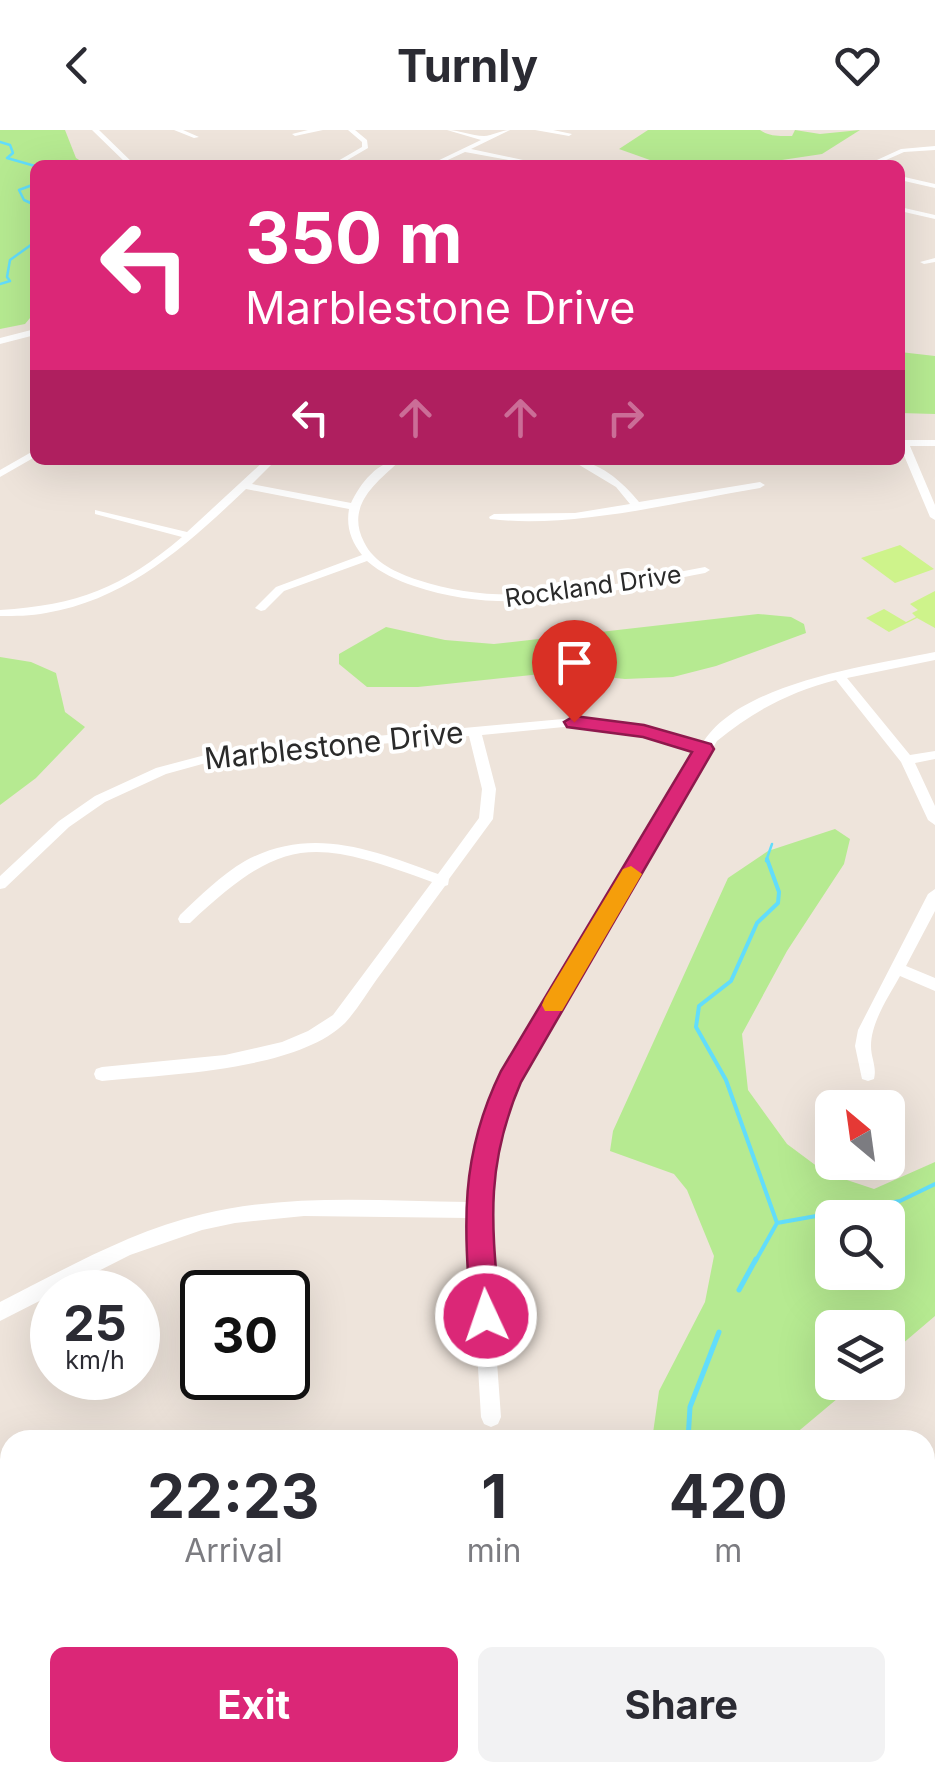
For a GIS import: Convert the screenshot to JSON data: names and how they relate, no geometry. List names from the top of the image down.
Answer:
{
  "streets": {
    "street": ["Rockland Drive", "Marblestone Drive"]
  },
  "north": "top left",
  "page": {
    "header": "Turnly",
    "turn": ["350 m", "Marblestone Drive"],
    "speed": "25 km/h",
    "limit": "30",
    "eta": [
      "22:23",
      "Arrival",
      "1",
      "min",
      "420",
      "m"
    ],
    "buttons": ["Exit", "Share"]
  }
}
